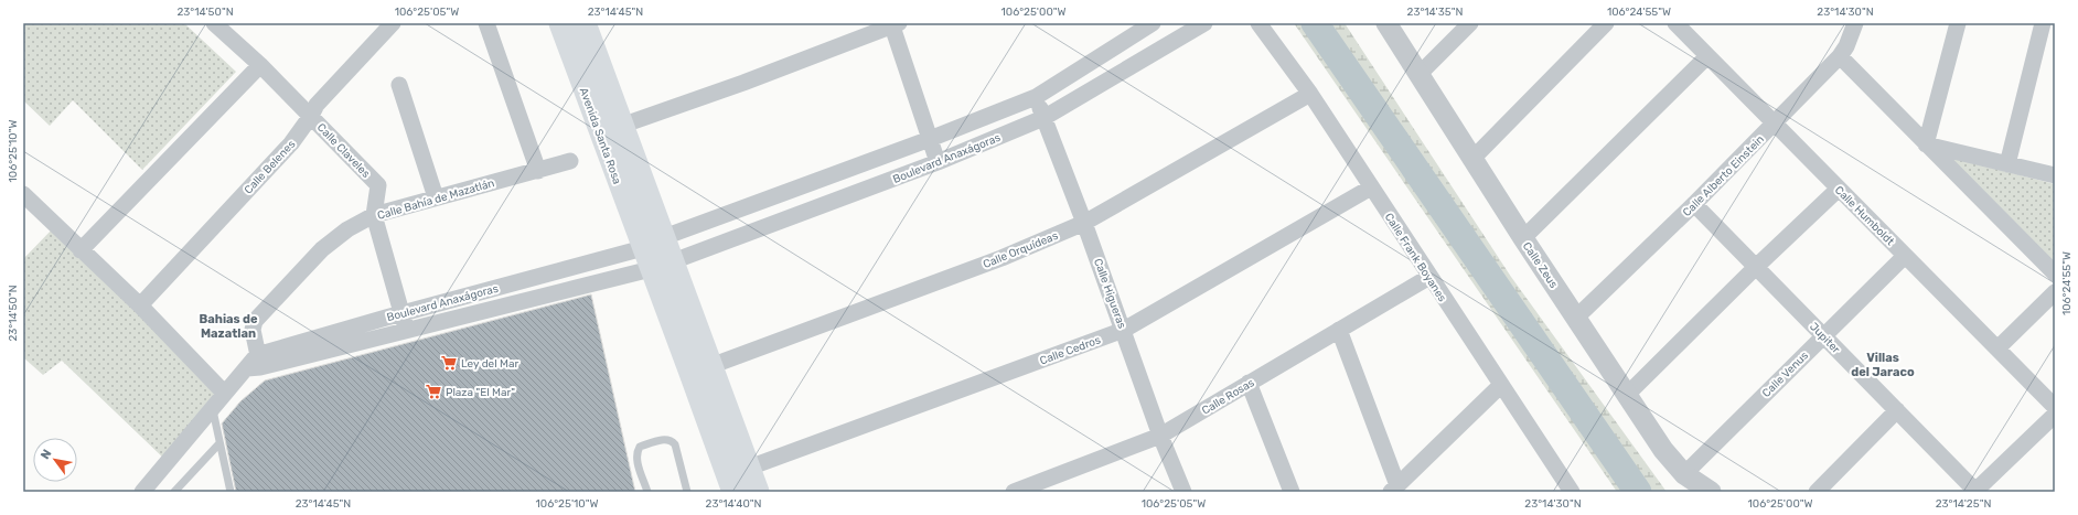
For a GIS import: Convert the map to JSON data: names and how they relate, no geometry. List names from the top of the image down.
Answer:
{
  "streets": {
    "main road": ["Avenida Santa Rosa"],
    "street": [
      "Calle Claveles",
      "Boulevard Anaxágoras",
      "Calle Belenes",
      "Calle Alberto Einstein",
      "Calle Bahía de Mazatlán",
      "Calle Humboldt",
      "Calle Orquídeas",
      "Calle Frank Boyanes",
      "Calle Zeus",
      "Calle Higueras",
      "Jupiter",
      "Calle Cedros",
      "Calle Venus",
      "Calle Rosas"
    ]
  },
  "crossings": [
    ["Avenida Santa Rosa", "Boulevard Anaxágoras"],
    ["Avenida Santa Rosa", "Calle Orquídeas"],
    ["Avenida Santa Rosa", "Calle Cedros"],
    ["Calle Claveles", "Boulevard Anaxágoras"],
    ["Calle Claveles", "Calle Belenes"],
    ["Calle Claveles", "Calle Bahía de Mazatlán"],
    ["Boulevard Anaxágoras", "Calle Bahía de Mazatlán"],
    ["Boulevard Anaxágoras", "Calle Higueras"],
    ["Calle Alberto Einstein", "Calle Humboldt"],
    ["Calle Alberto Einstein", "Calle Zeus"],
    ["Calle Alberto Einstein", "Jupiter"],
    ["Calle Humboldt", "Calle Venus"],
    ["Calle Orquídeas", "Calle Frank Boyanes"],
    ["Calle Orquídeas", "Calle Higueras"],
    ["Calle Frank Boyanes", "Calle Cedros"],
    ["Calle Frank Boyanes", "Calle Rosas"],
    ["Calle Zeus", "Calle Venus"],
    ["Calle Higueras", "Calle Cedros"],
    ["Calle Higueras", "Calle Rosas"],
    ["Jupiter", "Calle Venus"]
  ],
  "districts": ["Bahias de Mazatlan", "Villas del Jaraco"],
  "places": {
    "supermarket": ["Ley del Mar", "Plaza \"El Mar\""]
  },
  "north": "top left",
  "coordinates": [
    "23°14'50\"N",
    "106°25'05\"W",
    "23°14'45\"N",
    "106°25'00\"W",
    "23°14'35\"N",
    "106°24'55\"W",
    "23°14'30\"N",
    "106°25'10\"W",
    "23°14'40\"N",
    "23°14'25\"N"
  ]
}
